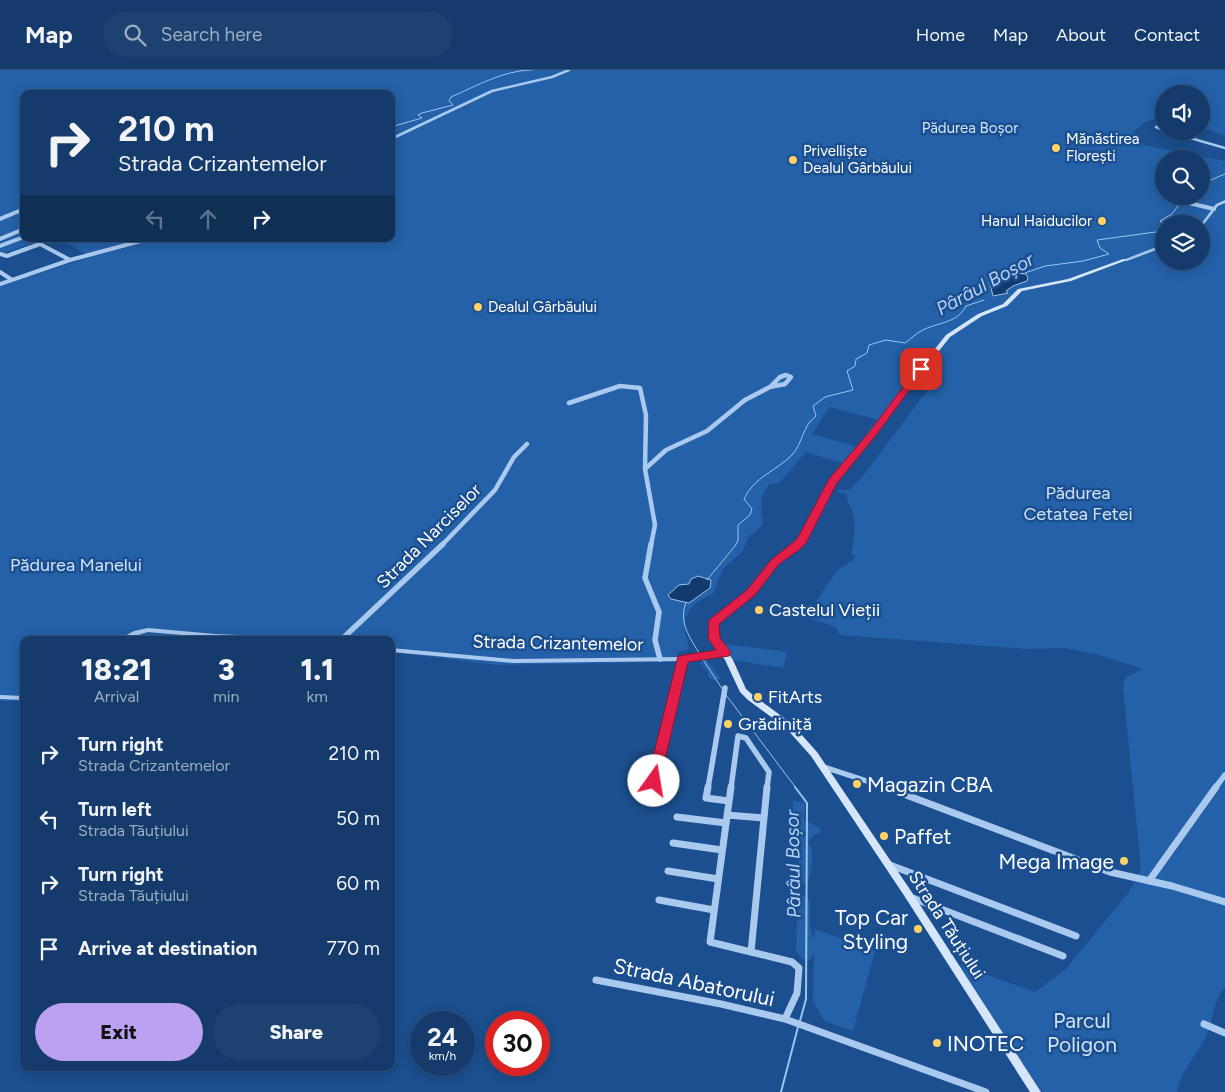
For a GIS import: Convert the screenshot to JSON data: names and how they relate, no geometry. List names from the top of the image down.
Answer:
{
  "streets": {
    "main road": ["Strada Tăuțiului"],
    "street": ["Strada Narciselor", "Strada Crizantemelor", "Strada Abatorului"]
  },
  "crossings": [
    ["Strada Crizantemelor", "Strada Tăuțiului"]
  ],
  "water": ["Pârâul Boșor"],
  "parks": [
    "Pădurea Boșor",
    "Pădurea Cetatea Fetei",
    "Pădurea Manelui",
    "Parcul Poligon"
  ],
  "places": [
    "Mănăstirea Florești",
    "Privelliște Dealul Gârbăului",
    "Hanul Haiducilor",
    "Dealul Gârbăului",
    "Castelul Vieții",
    "FitArts",
    "Grădiniță",
    "Magazin CBA",
    "Paffet",
    "Mega Image",
    "Top Car Styling",
    "INOTEC"
  ],
  "page": {
    "header": "Map",
    "search": "Search here",
    "nav": [
      "Home",
      "Map",
      "About",
      "Contact"
    ],
    "turn": ["210 m", "Strada Crizantemelor"],
    "eta": [
      "18:21",
      "Arrival",
      "3",
      "min",
      "1.1",
      "km"
    ],
    "list": [
      {
        "name": "Turn right",
        "note": "Strada Crizantemelor",
        "value": "210 m"
      },
      {
        "name": "Turn left",
        "note": "Strada Tăuțiului",
        "value": "50 m"
      },
      {
        "name": "Turn right",
        "note": "Strada Tăuțiului",
        "value": "60 m"
      },
      {
        "name": "Arrive at destination",
        "value": "770 m"
      }
    ],
    "buttons": ["Exit", "Share"],
    "speed": "24 km/h",
    "limit": "30"
  }
}
